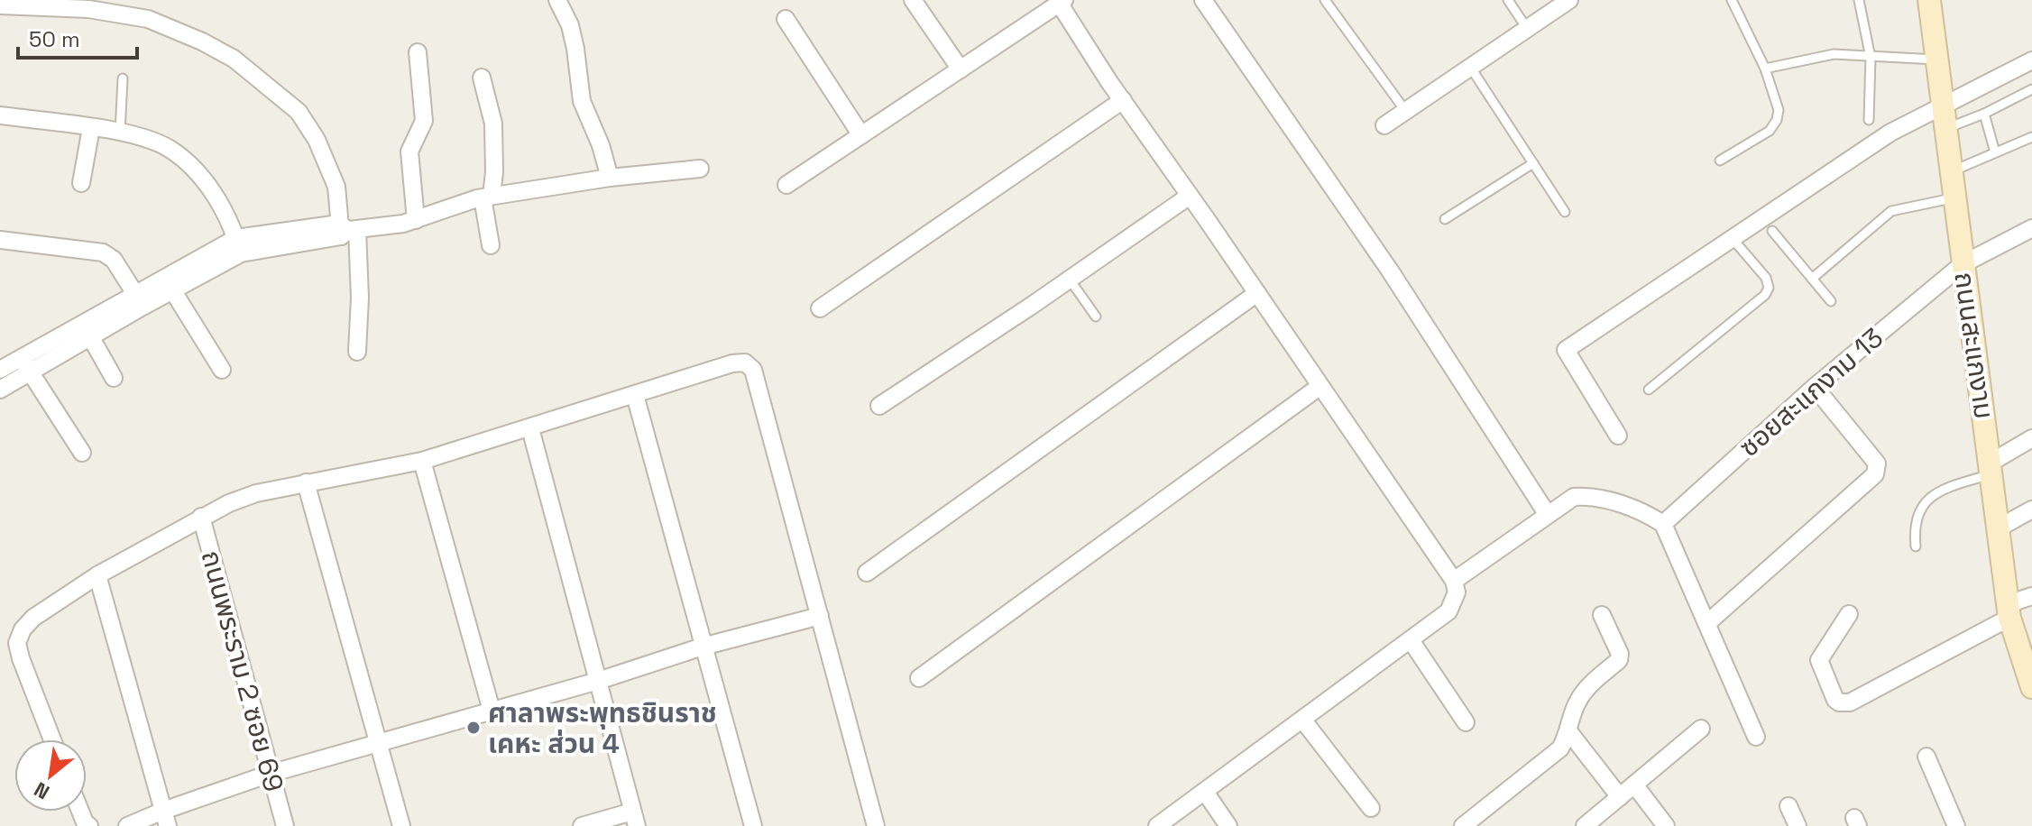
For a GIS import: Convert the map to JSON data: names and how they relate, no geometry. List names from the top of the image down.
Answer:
{
  "streets": {
    "street": ["ถนนสะแกงาม", "ซอยสะแกงาม 13", "ถนนพระราม 2 ซอย 69"]
  },
  "crossings": [
    ["ถนนสะแกงาม", "ซอยสะแกงาม 13"]
  ],
  "places": ["ศาลาพระพุทธชินราช เคหะ ส่วน 4"],
  "scale_bar": "50 m",
  "north": "bottom left"
}
